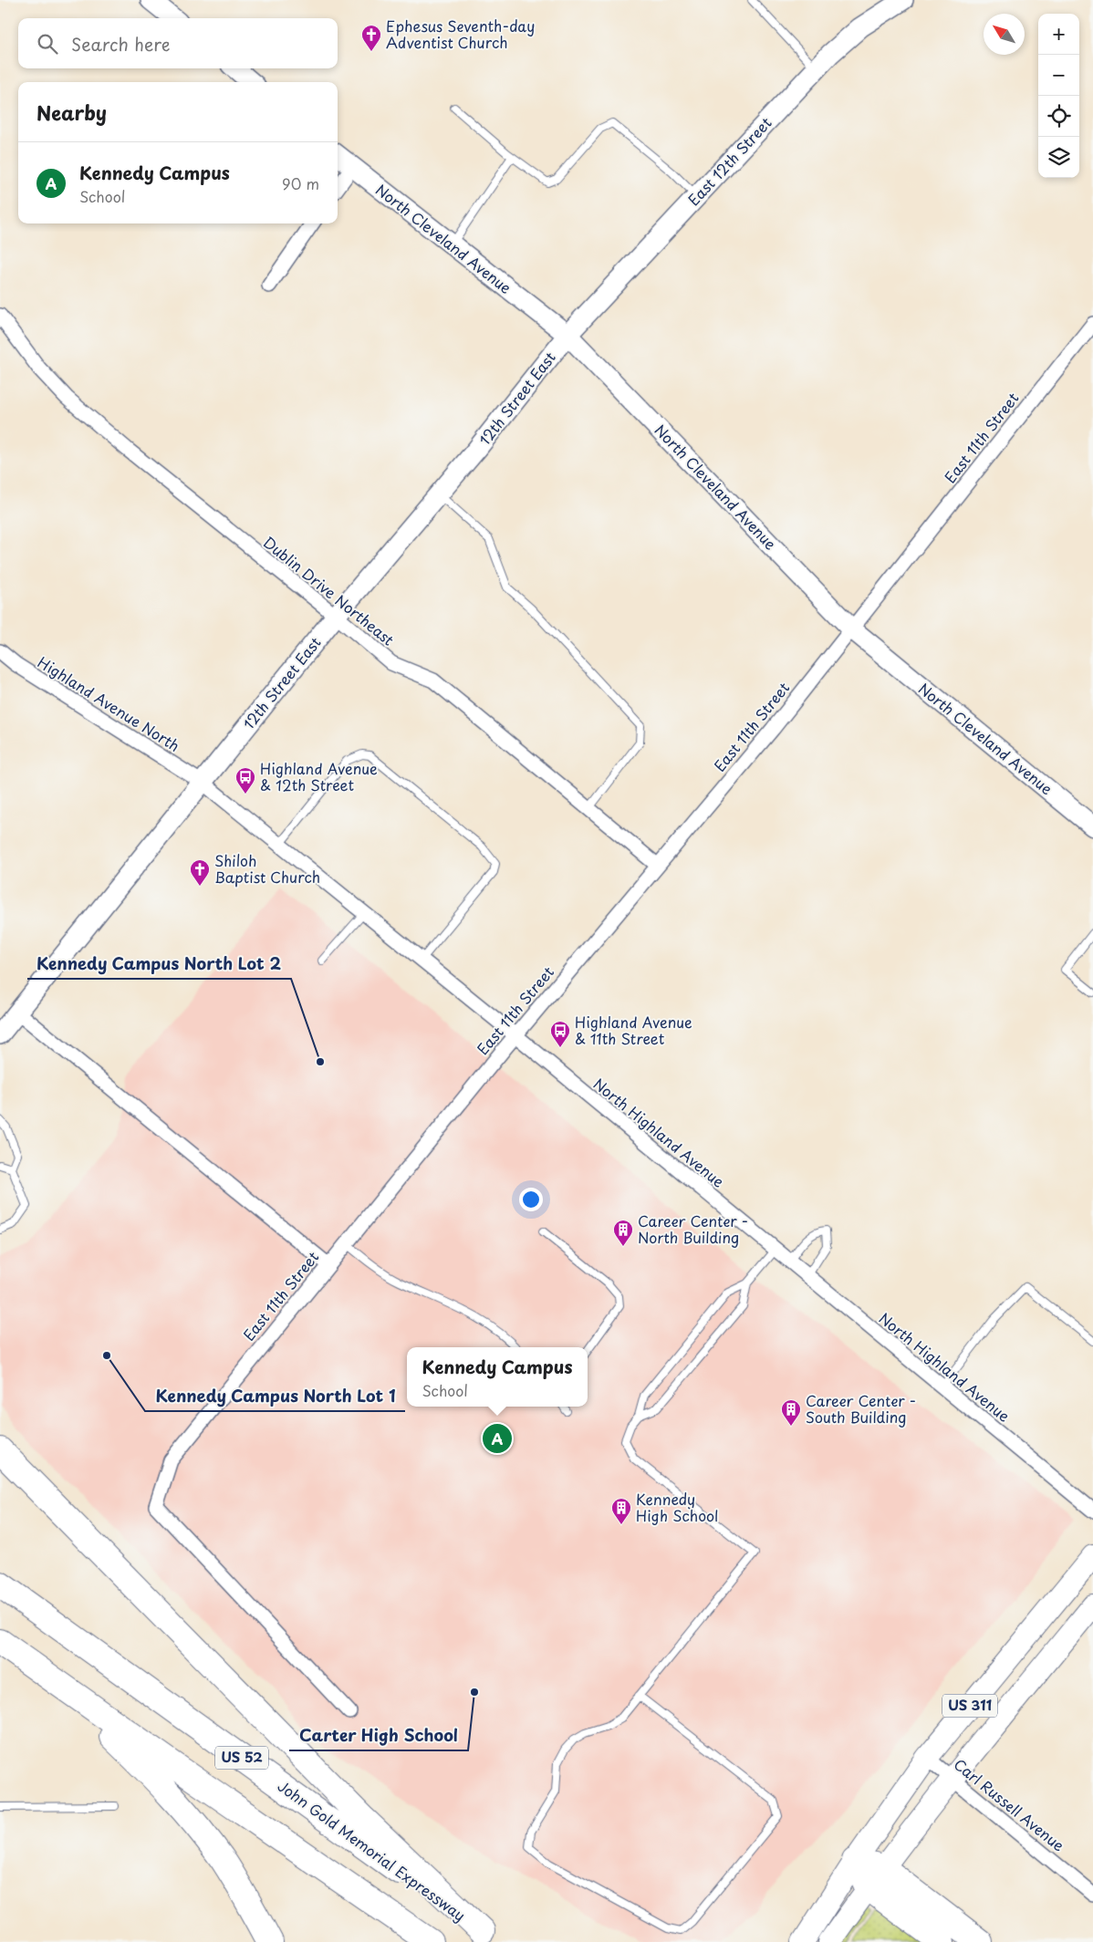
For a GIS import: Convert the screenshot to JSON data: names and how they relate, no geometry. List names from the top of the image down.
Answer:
{
  "streets": {
    "highway": ["US 52", "John Gold Memorial Expressway"],
    "main road": ["US 311"],
    "street": [
      "East 12th Street",
      "North Cleveland Avenue",
      "12th Street East",
      "East 11th Street",
      "Dublin Drive Northeast",
      "Highland Avenue North",
      "North Highland Avenue",
      "Carl Russell Avenue"
    ]
  },
  "crossings": [
    ["East 12th Street", "North Cleveland Avenue"],
    ["East 12th Street", "12th Street East"],
    ["North Cleveland Avenue", "12th Street East"],
    ["North Cleveland Avenue", "East 11th Street"],
    ["12th Street East", "Dublin Drive Northeast"],
    ["12th Street East", "Highland Avenue North"],
    ["12th Street East", "North Highland Avenue"],
    ["East 11th Street", "Dublin Drive Northeast"],
    ["East 11th Street", "North Highland Avenue"],
    ["Highland Avenue North", "North Highland Avenue"],
    ["US 311", "Carl Russell Avenue"]
  ],
  "places": {
    "church": ["Ephesus Seventh-day Adventist Church", "Shiloh Baptist Church"],
    "bus stop": ["Highland Avenue & 12th Street", "Highland Avenue & 11th Street"],
    "other": ["Kennedy Campus North Lot 2", "Kennedy Campus North Lot 1", "Carter High School"],
    "building": ["Career Center - North Building", "Career Center - South Building", "Kennedy High School"]
  },
  "north": "top left",
  "page": {
    "map_buttons": ["+", "−"],
    "search": "Search here",
    "heading": "Nearby",
    "list": [
      {
        "mark": "A",
        "name": "Kennedy Campus",
        "note": "School",
        "value": "90 m"
      }
    ],
    "popup": ["Kennedy Campus", "School"],
    "pins": "A"
  }
}
